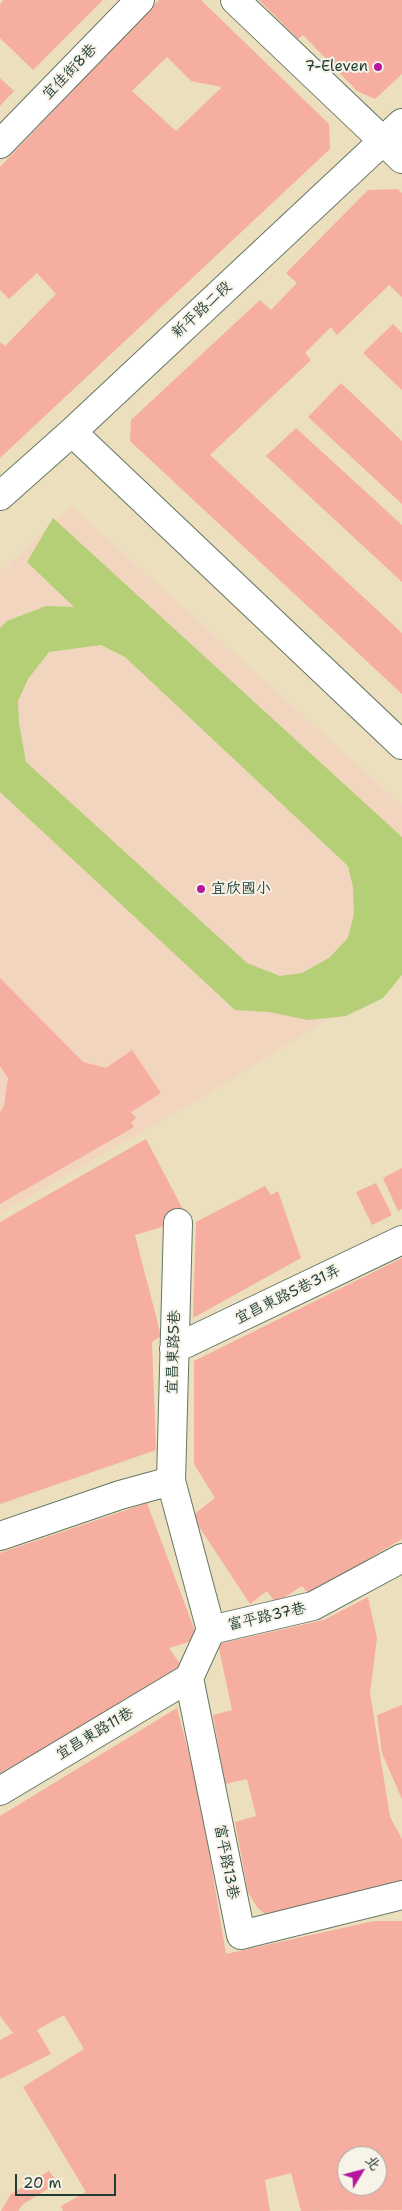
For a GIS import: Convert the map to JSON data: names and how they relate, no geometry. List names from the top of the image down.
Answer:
{
  "streets": {
    "street": [
      "宜佳街8巷",
      "新平路二段",
      "宜昌東路5巷31弄",
      "宜昌東路5巷",
      "富平路37巷",
      "宜昌東路11巷",
      "富平路13巷"
    ]
  },
  "crossings": [
    ["宜昌東路5巷31弄", "宜昌東路5巷"],
    ["宜昌東路5巷", "富平路37巷"],
    ["宜昌東路11巷", "富平路13巷"]
  ],
  "places": ["7-Eleven", "宜欣國小"],
  "scale_bar": "20 m",
  "north": "top right"
}
